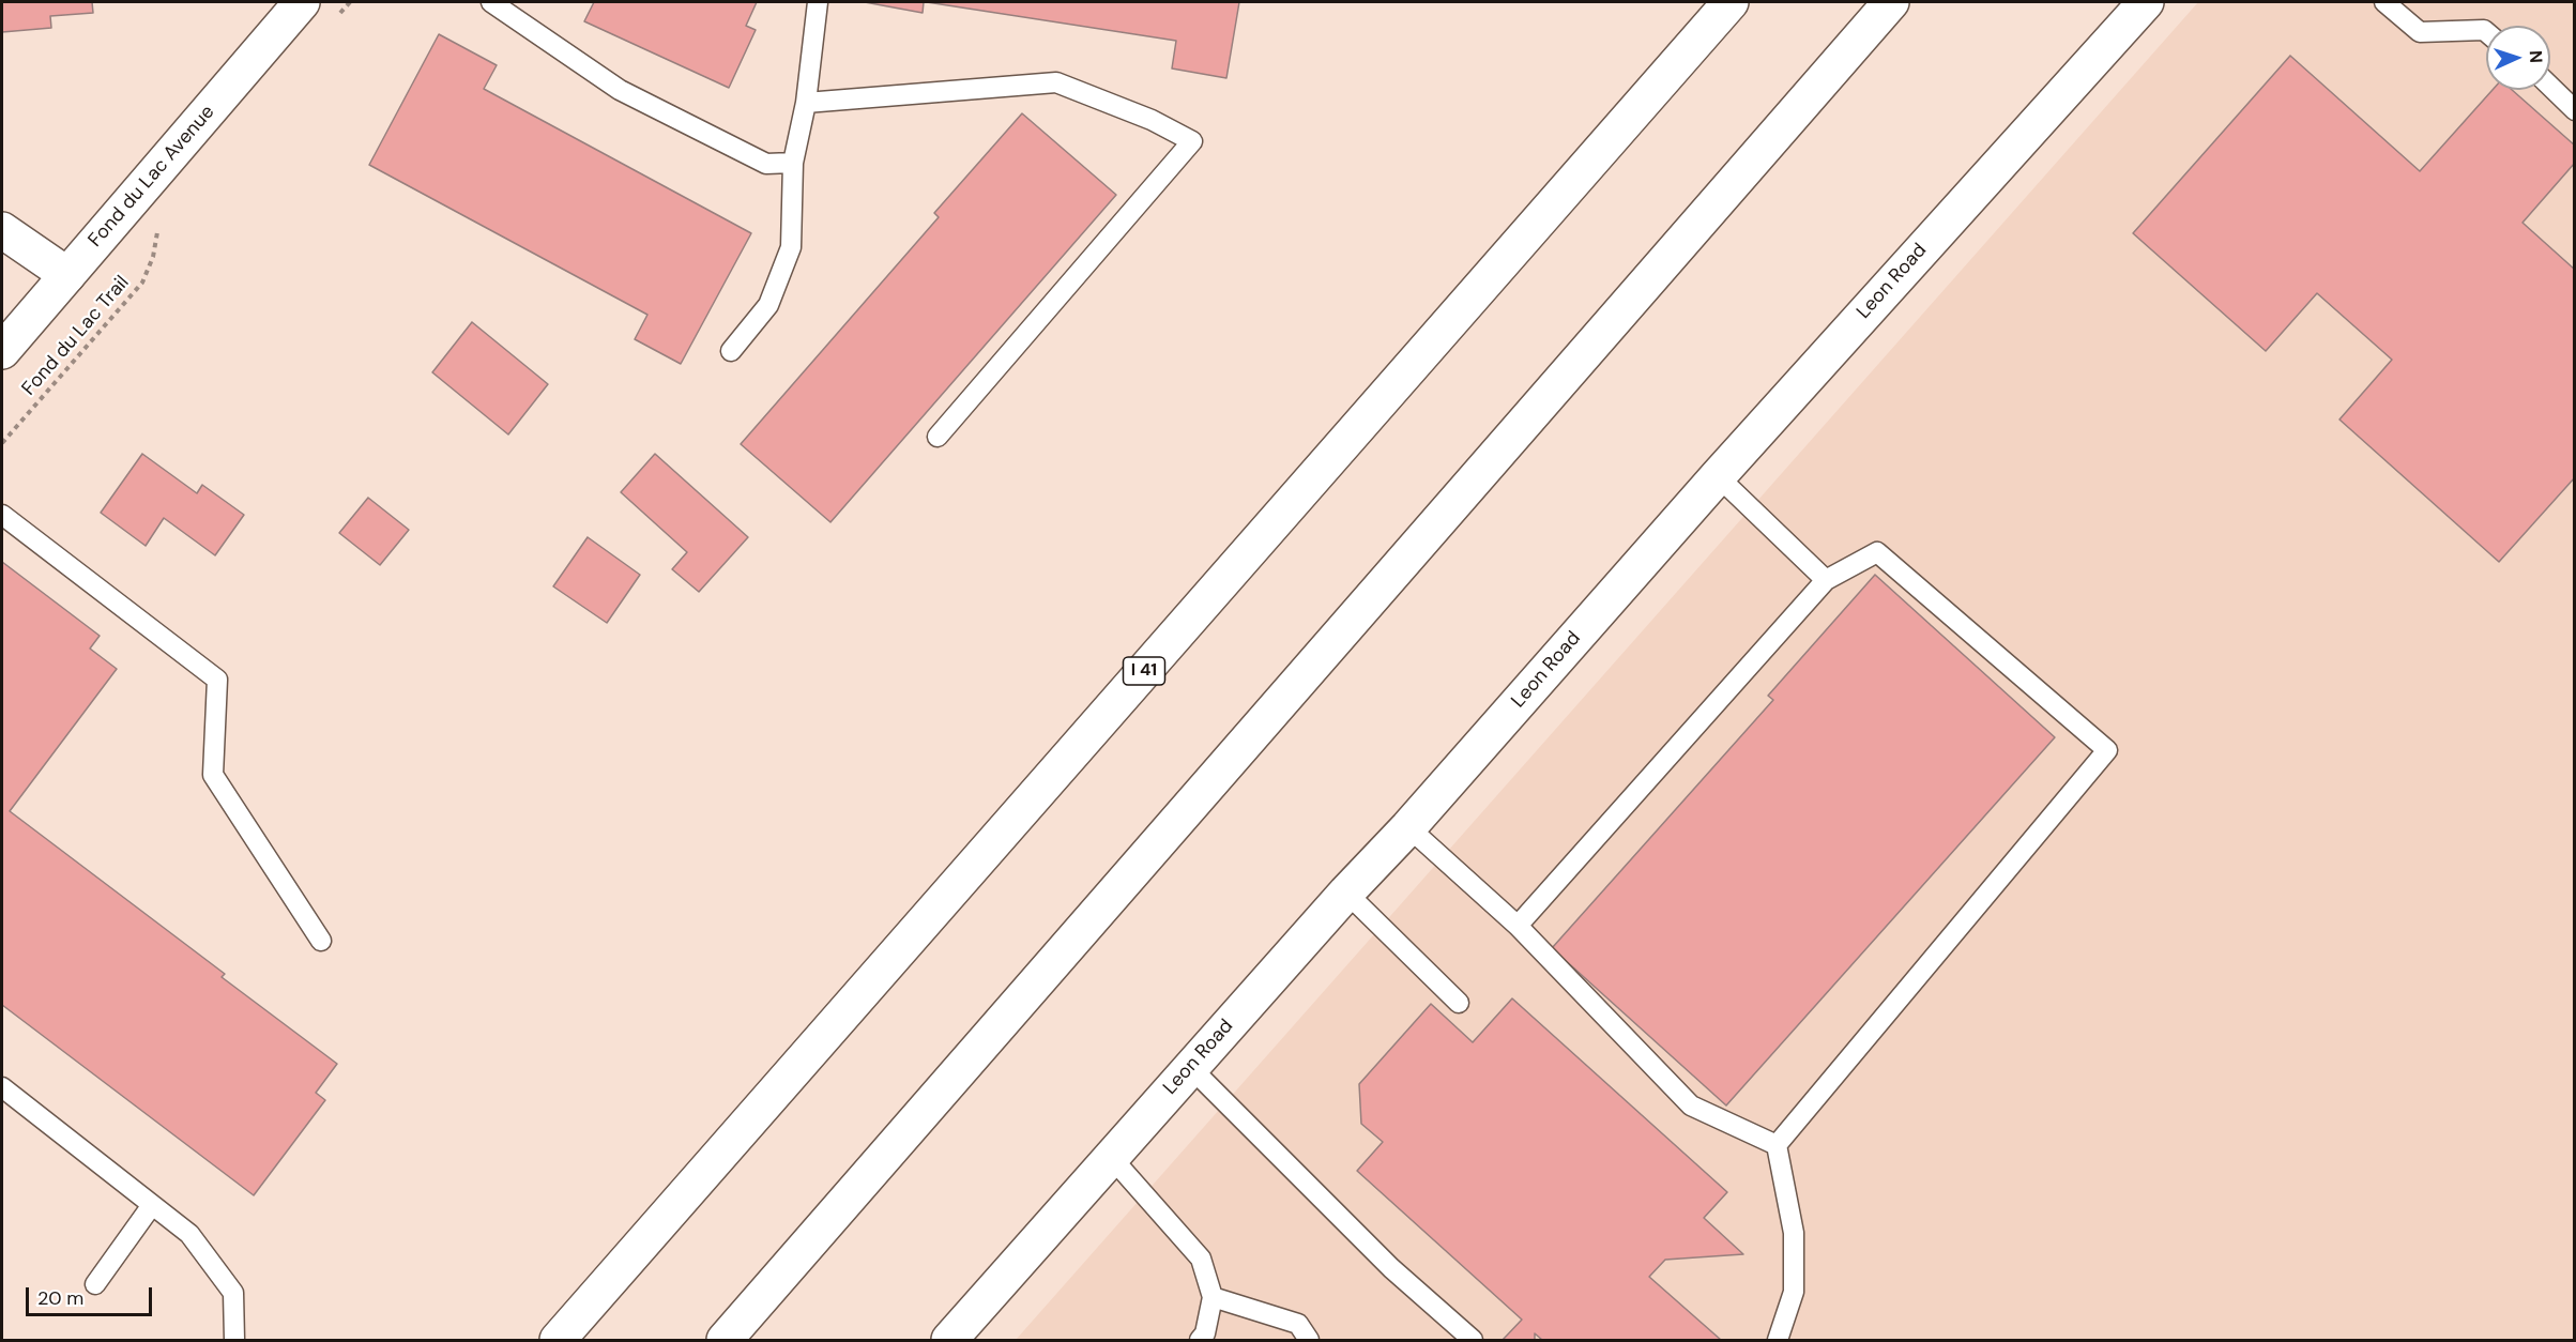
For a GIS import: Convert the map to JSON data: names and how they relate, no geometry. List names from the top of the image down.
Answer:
{
  "streets": {
    "main road": ["Fond du Lac Avenue", "Leon Road", "I 41"],
    "path": ["Fond du Lac Trail"]
  },
  "scale_bar": "20 m",
  "north": "right"
}
